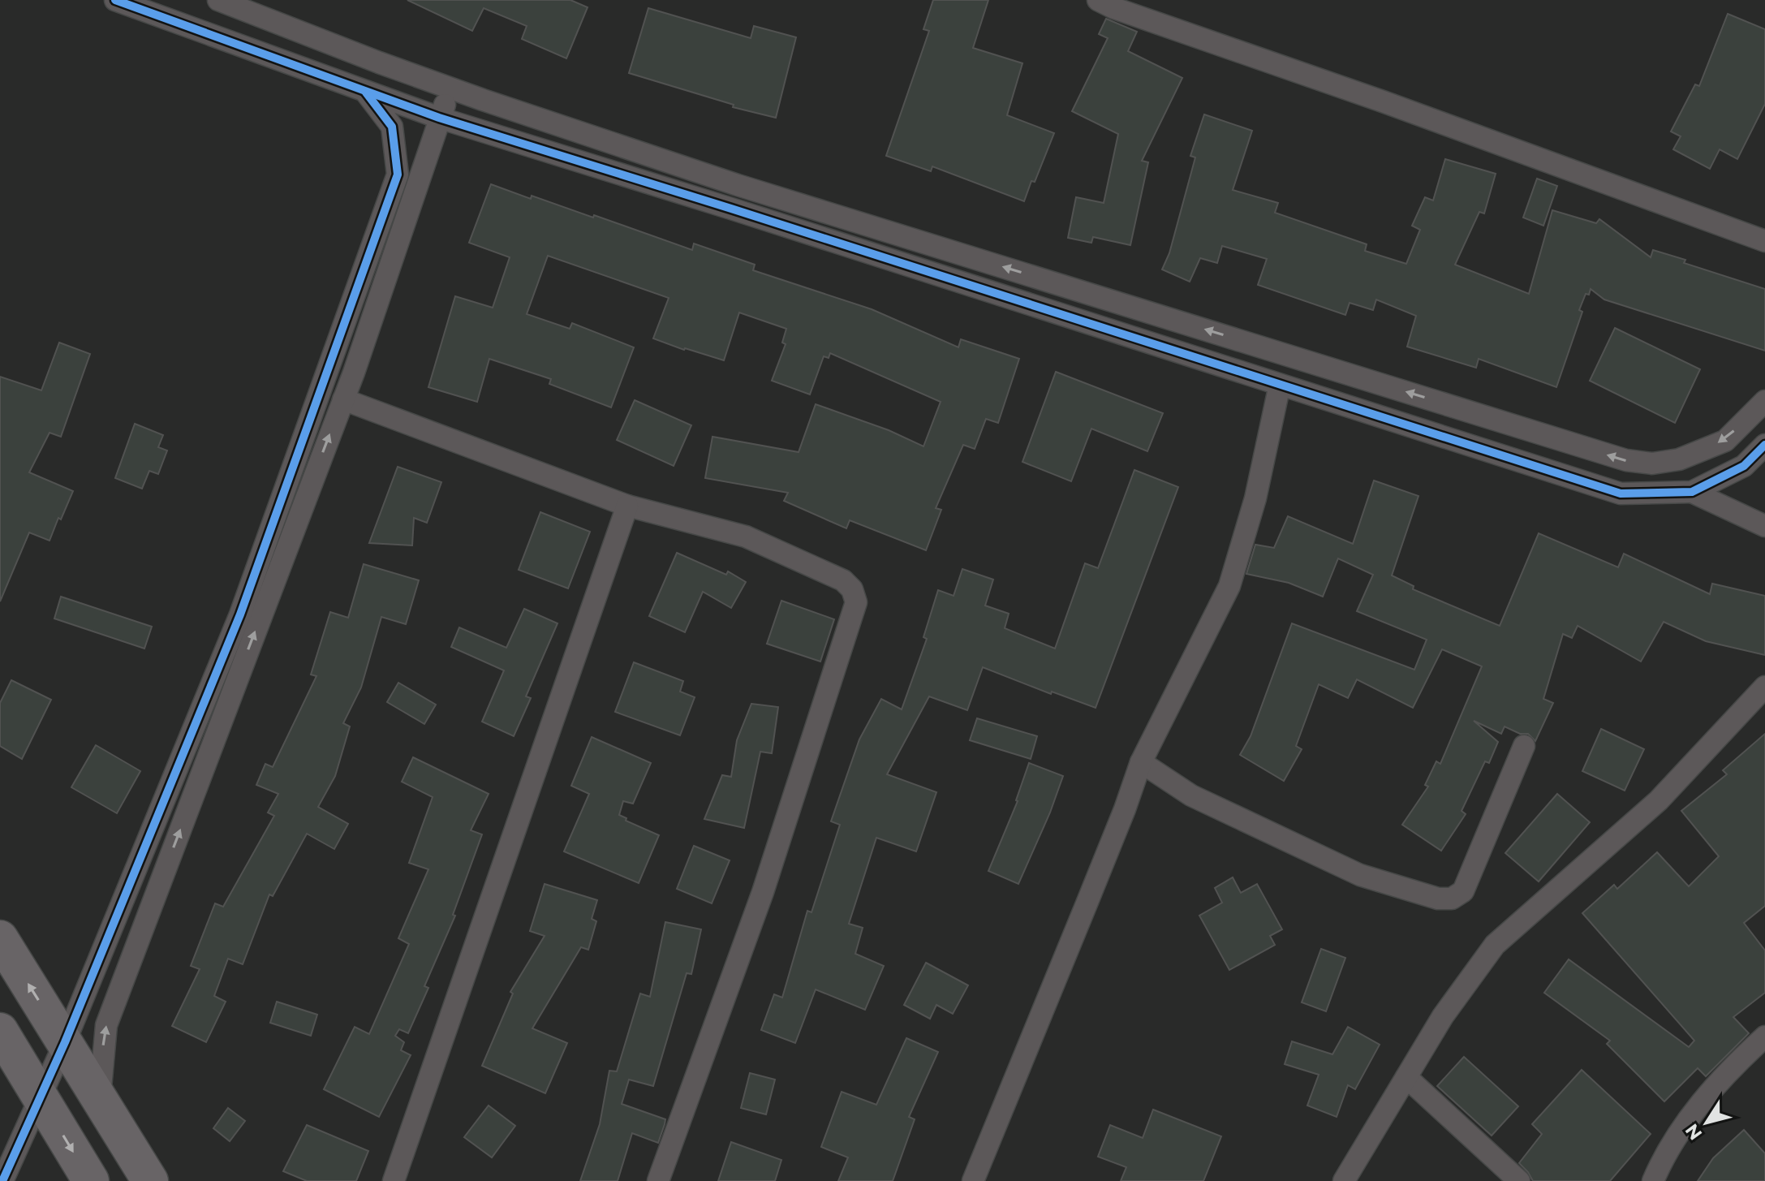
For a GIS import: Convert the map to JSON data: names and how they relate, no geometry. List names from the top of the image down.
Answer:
{
  "north": "bottom left"
}
